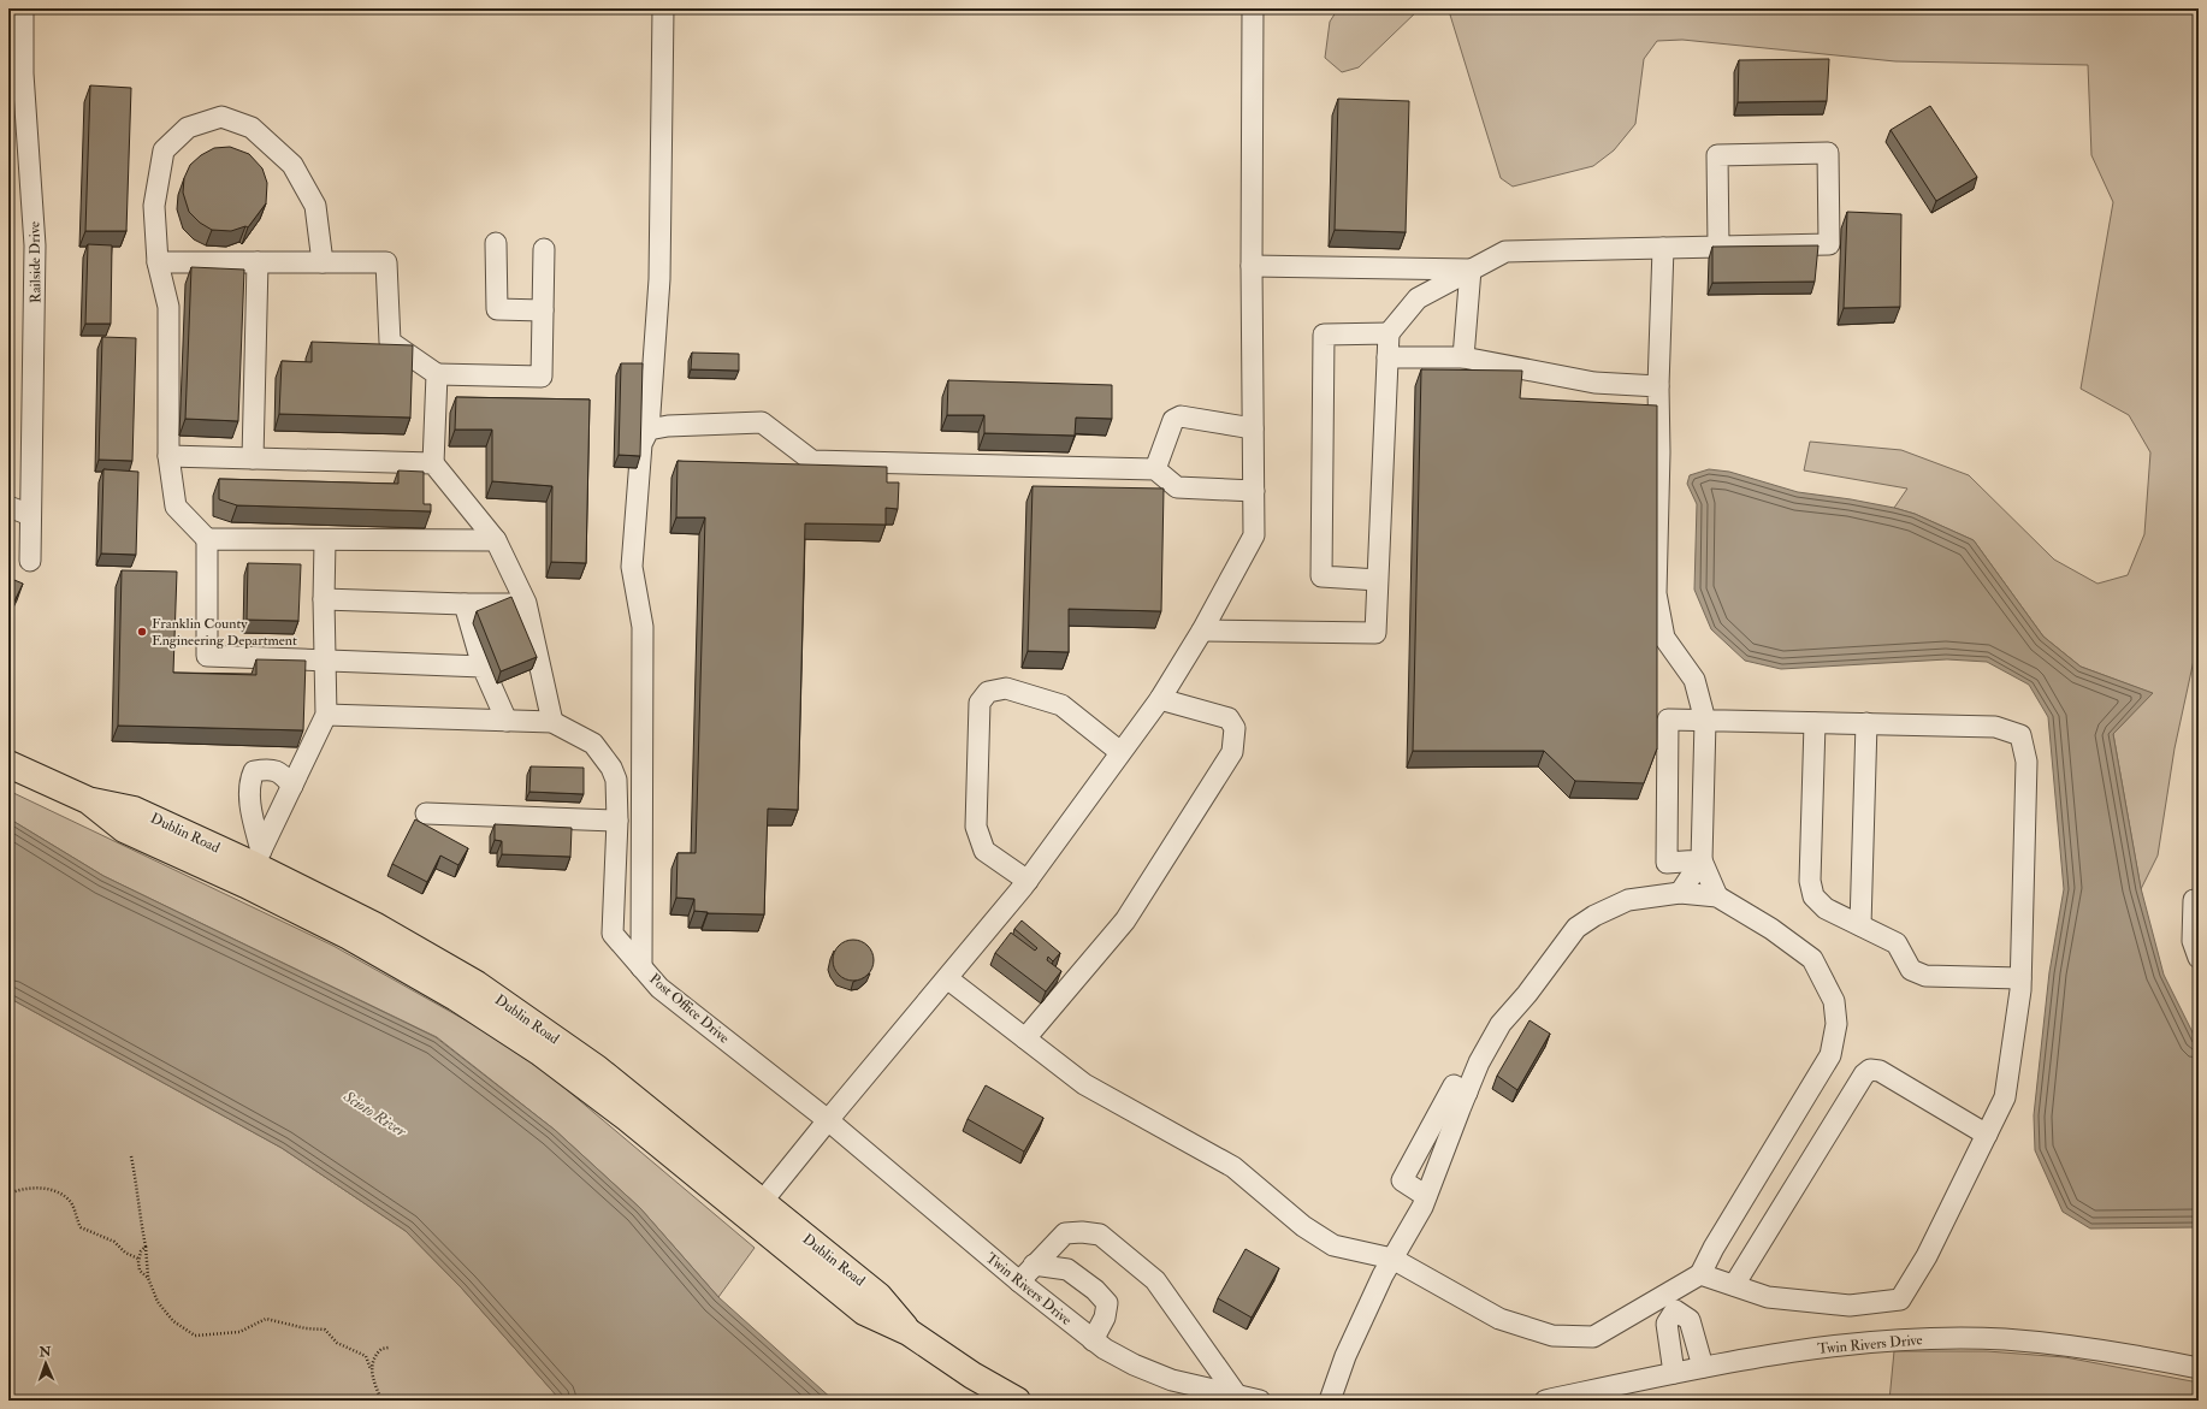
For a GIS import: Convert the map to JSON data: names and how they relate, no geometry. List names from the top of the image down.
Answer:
{
  "streets": {
    "main road": ["Dublin Road"],
    "street": ["Railside Drive", "Post Office Drive", "Twin Rivers Drive"]
  },
  "crossings": [
    ["Post Office Drive", "Twin Rivers Drive"]
  ],
  "water": ["Scioto River"],
  "places": ["Franklin County Engineering Department"],
  "north": "top"
}
